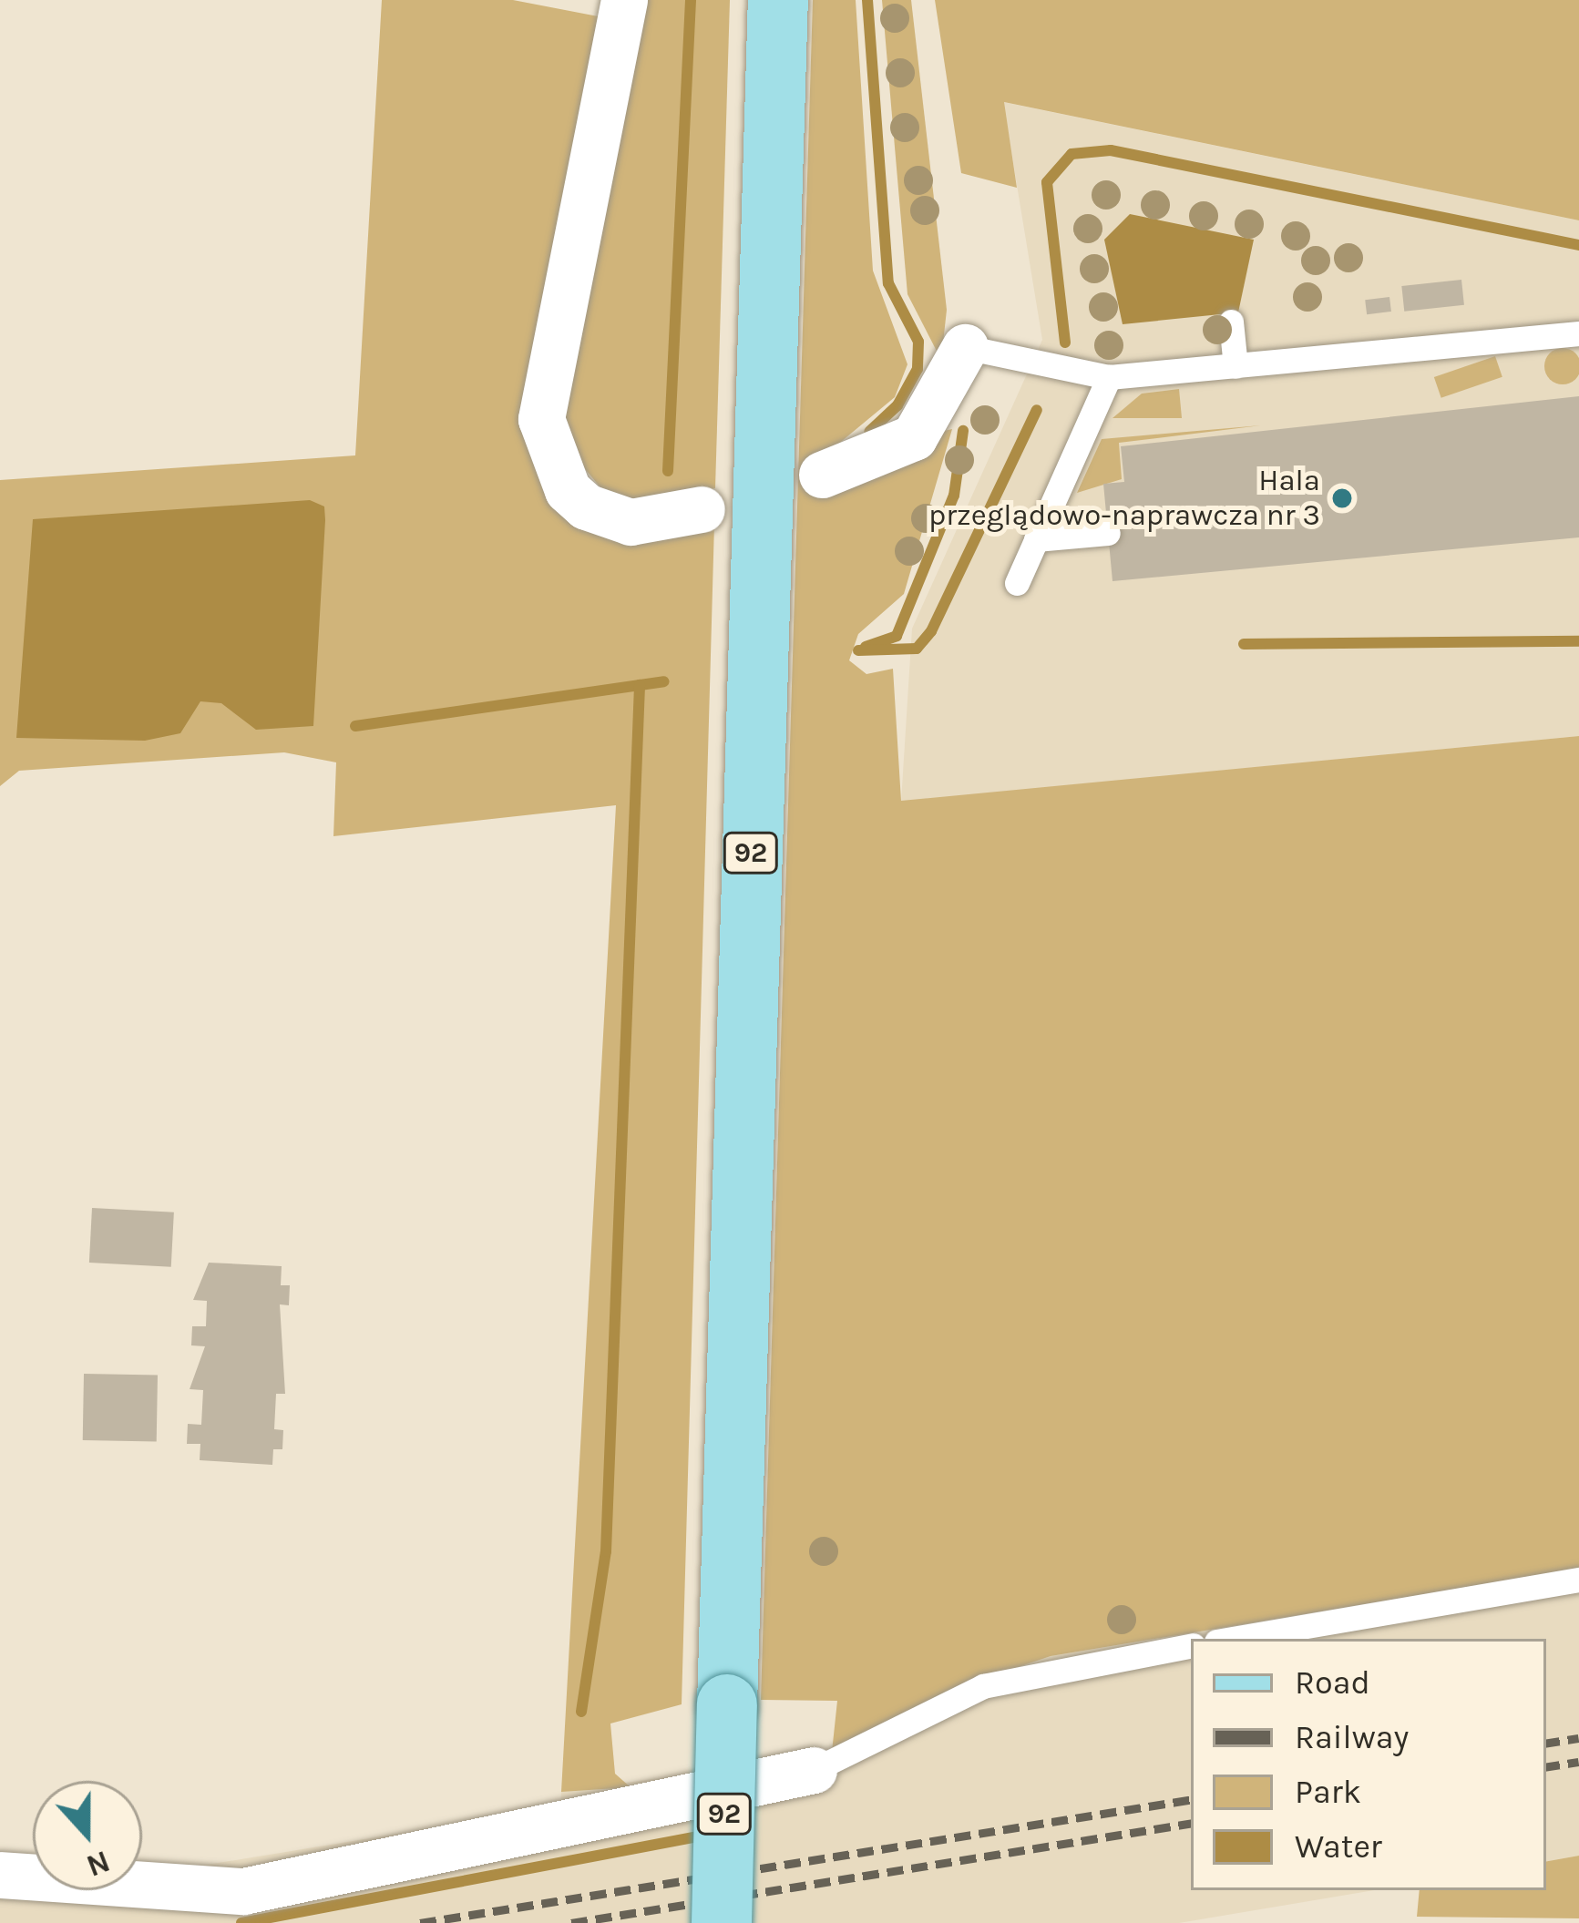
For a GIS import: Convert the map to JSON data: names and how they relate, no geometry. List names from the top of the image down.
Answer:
{
  "streets": {
    "main road": ["92"]
  },
  "places": ["Hala przeglądowo-naprawcza nr 3"],
  "legend": [
    "Road",
    "Railway",
    "Park",
    "Water"
  ],
  "north": "bottom"
}
